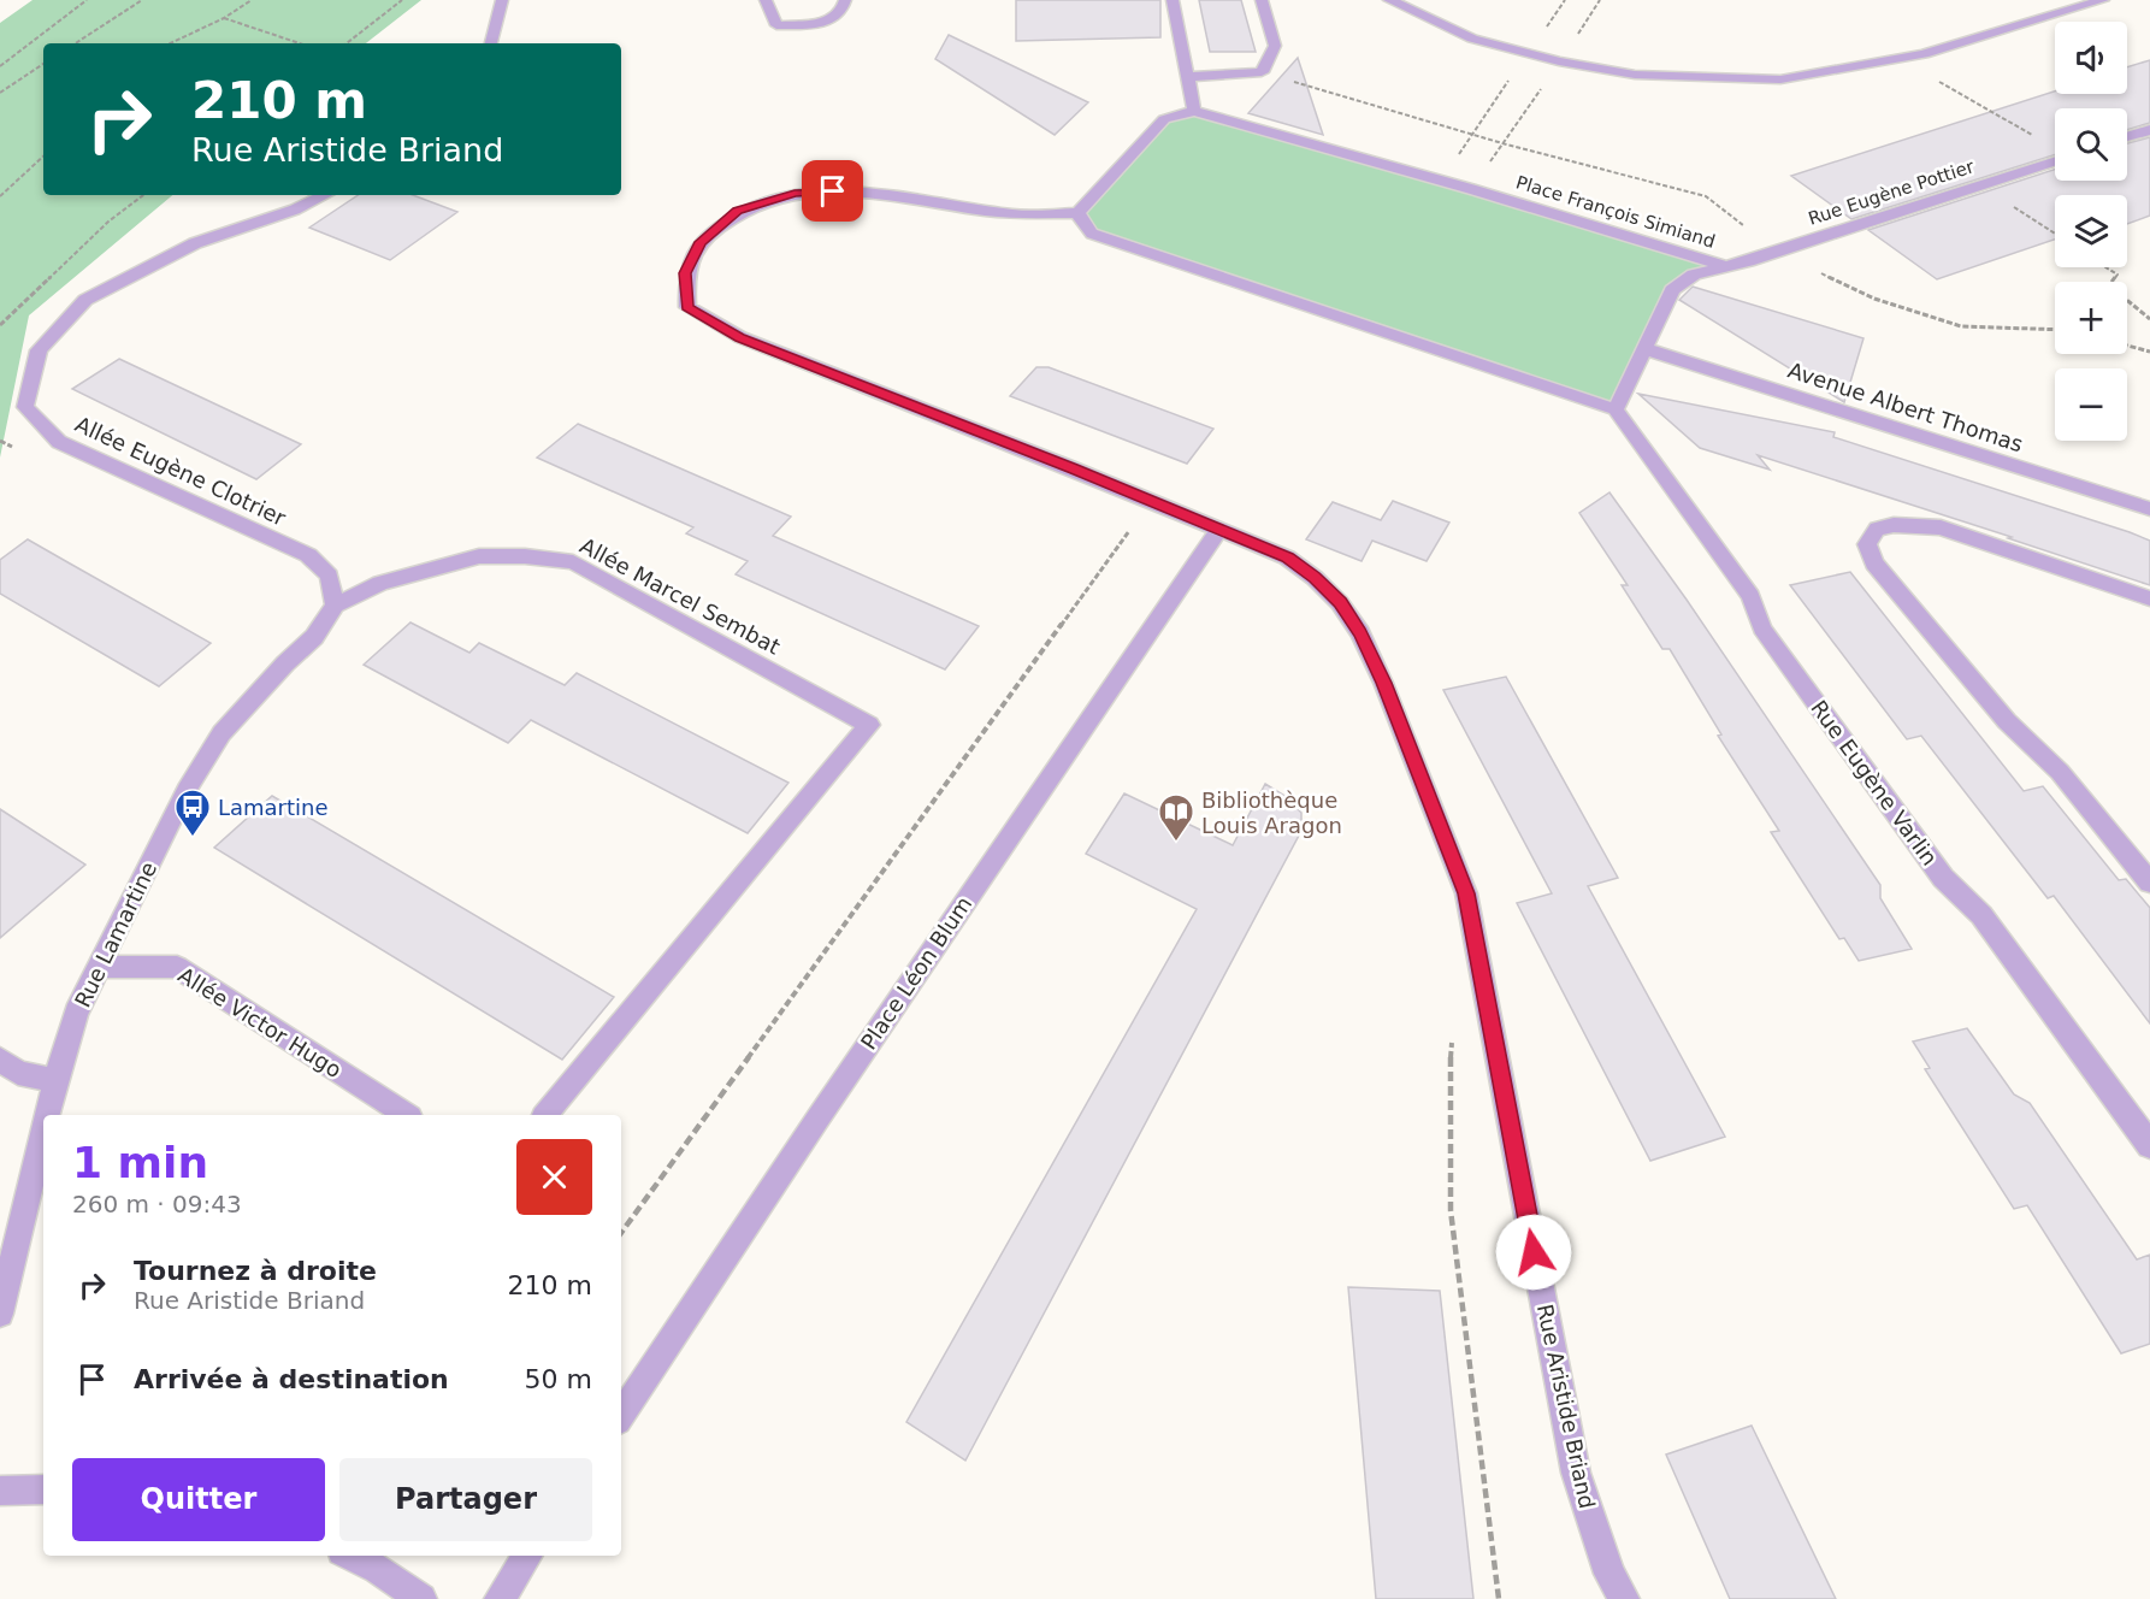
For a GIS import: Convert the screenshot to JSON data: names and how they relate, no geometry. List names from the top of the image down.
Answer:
{
  "streets": {
    "street": [
      "Rue Eugène Pottier",
      "Place François Simiand",
      "Avenue Albert Thomas",
      "Allée Eugène Clotrier",
      "Allée Marcel Sembat",
      "Rue Eugène Varlin",
      "Rue Lamartine",
      "Place Léon Blum",
      "Allée Victor Hugo",
      "Rue Aristide Briand"
    ]
  },
  "crossings": [
    ["Rue Eugène Pottier", "Place François Simiand"],
    ["Place François Simiand", "Avenue Albert Thomas"],
    ["Place François Simiand", "Rue Eugène Varlin"],
    ["Allée Eugène Clotrier", "Allée Marcel Sembat"],
    ["Allée Eugène Clotrier", "Rue Lamartine"],
    ["Allée Marcel Sembat", "Rue Lamartine"],
    ["Rue Lamartine", "Allée Victor Hugo"],
    ["Place Léon Blum", "Rue Aristide Briand"]
  ],
  "places": {
    "bus stop": ["Lamartine"],
    "library": ["Bibliothèque Louis Aragon"]
  },
  "page": {
    "map_buttons": ["+", "−"],
    "turn": ["210 m", "Rue Aristide Briand"],
    "heading": ["1 min", "260 m · 09:43"],
    "list": [
      {
        "name": "Tournez à droite",
        "note": "Rue Aristide Briand",
        "value": "210 m"
      },
      {
        "name": "Arrivée à destination",
        "value": "50 m"
      }
    ],
    "buttons": ["Quitter", "Partager"]
  }
}
